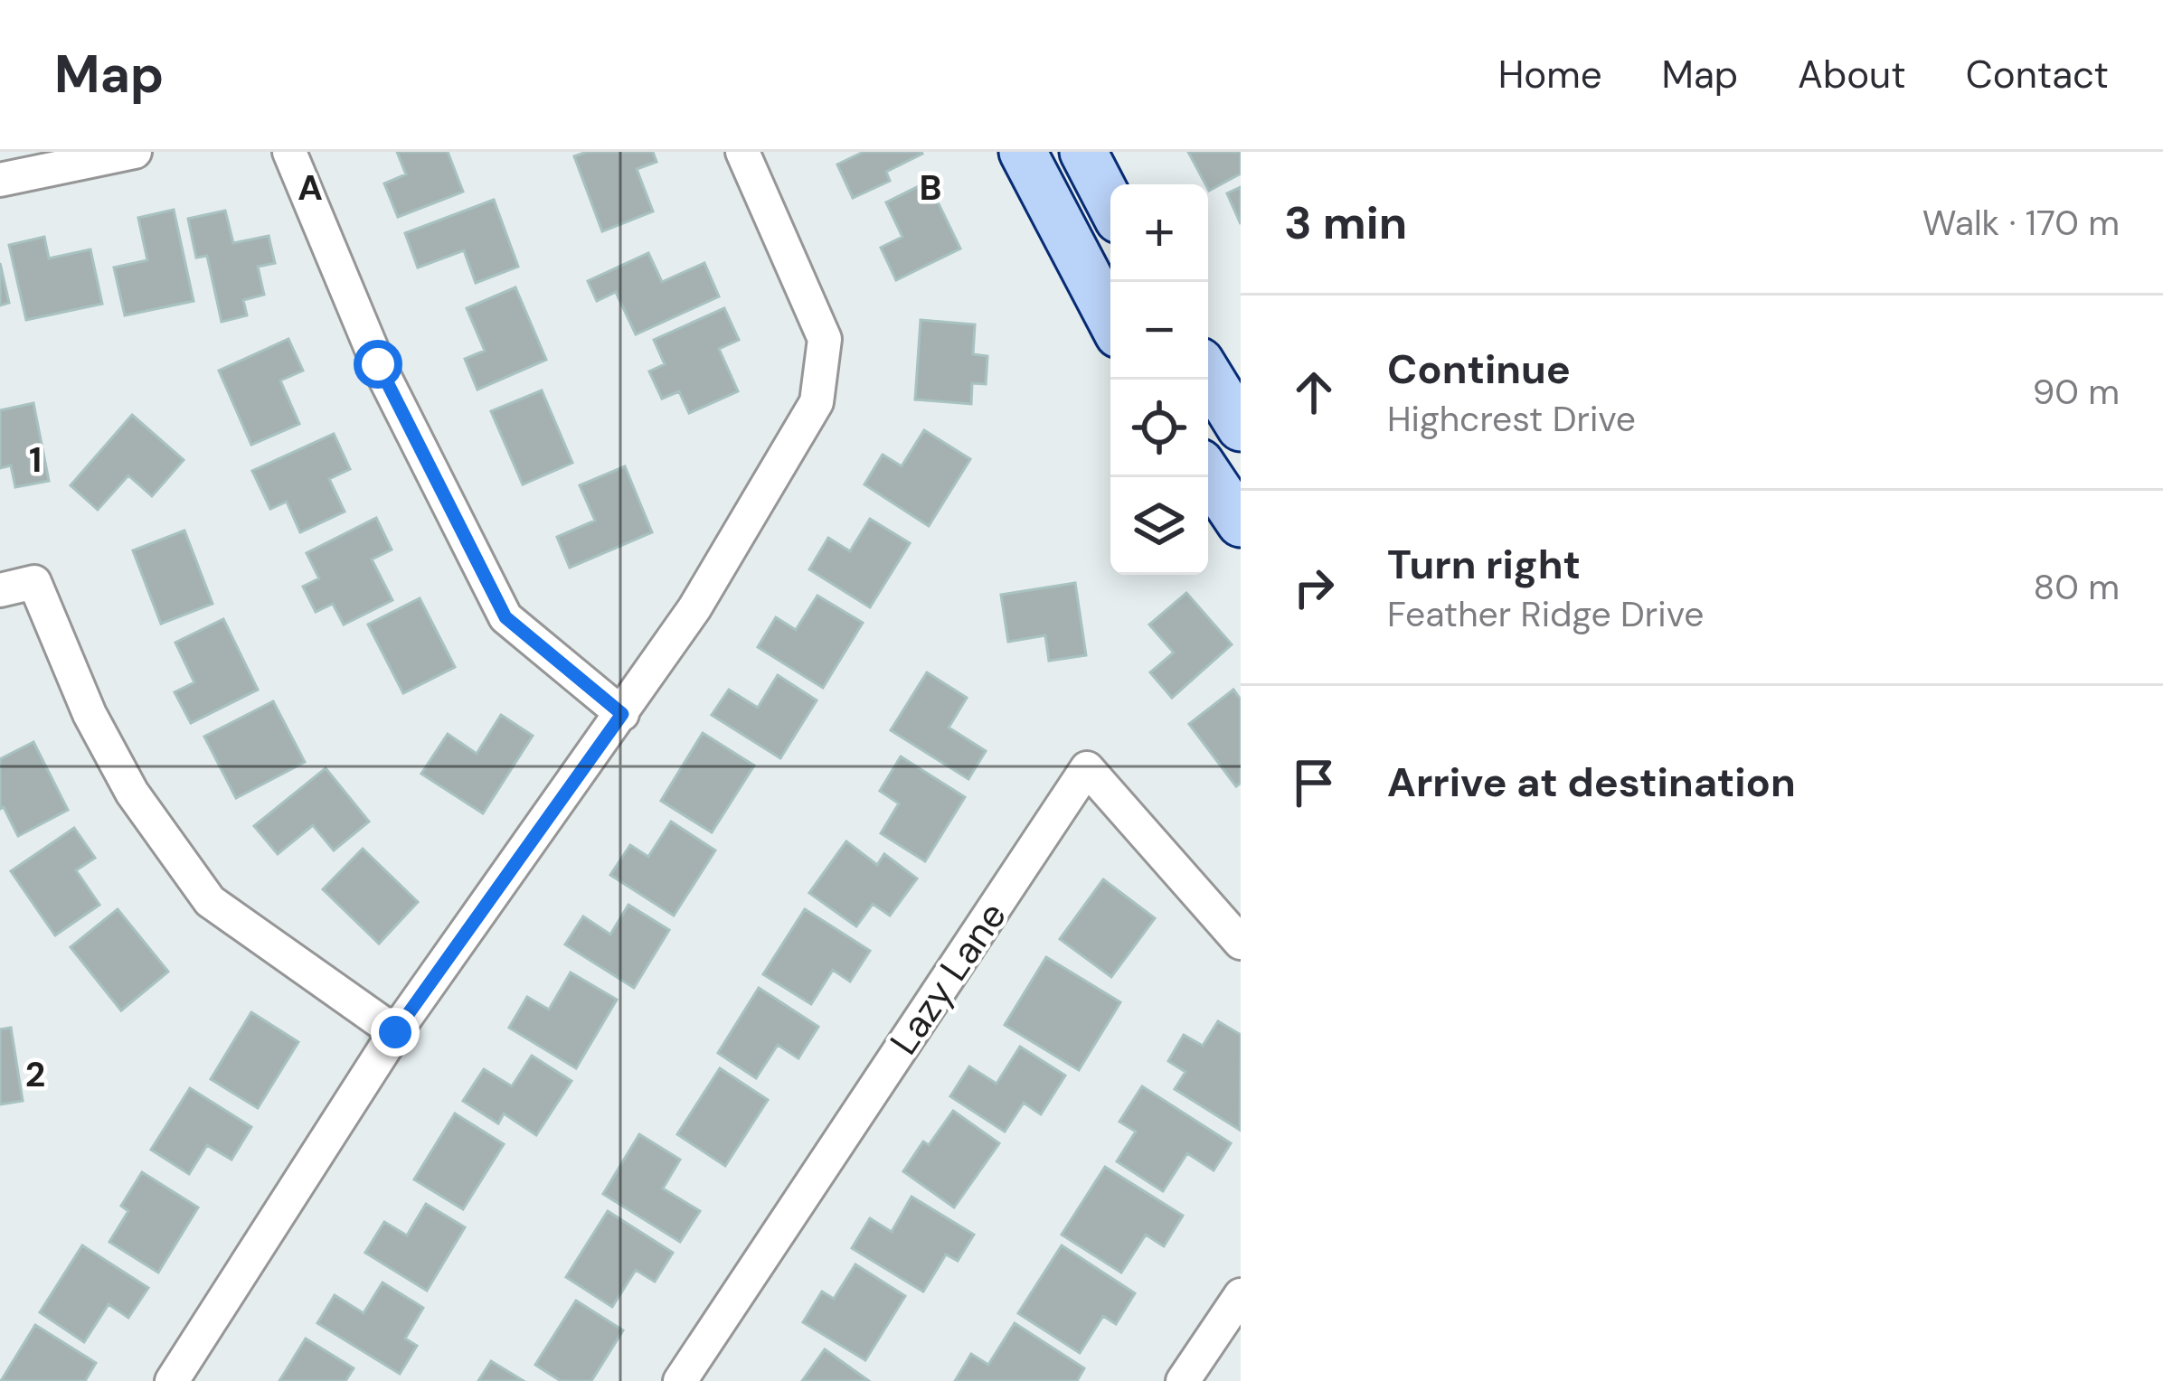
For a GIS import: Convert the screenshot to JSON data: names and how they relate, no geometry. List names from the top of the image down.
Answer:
{
  "streets": {
    "street": ["Lazy Lane"]
  },
  "page": {
    "header": "Map",
    "nav": [
      "Home",
      "Map",
      "About",
      "Contact"
    ],
    "heading": ["3 min", "Walk · 170 m"],
    "map_buttons": ["+", "−"],
    "list": [
      ["Continue", "Highcrest Drive", "90 m"],
      ["Turn right", "Feather Ridge Drive", "80 m"],
      "Arrive at destination"
    ]
  },
  "grid": {
    "columns": ["A", "B"],
    "rows": ["1", "2"]
  }
}
